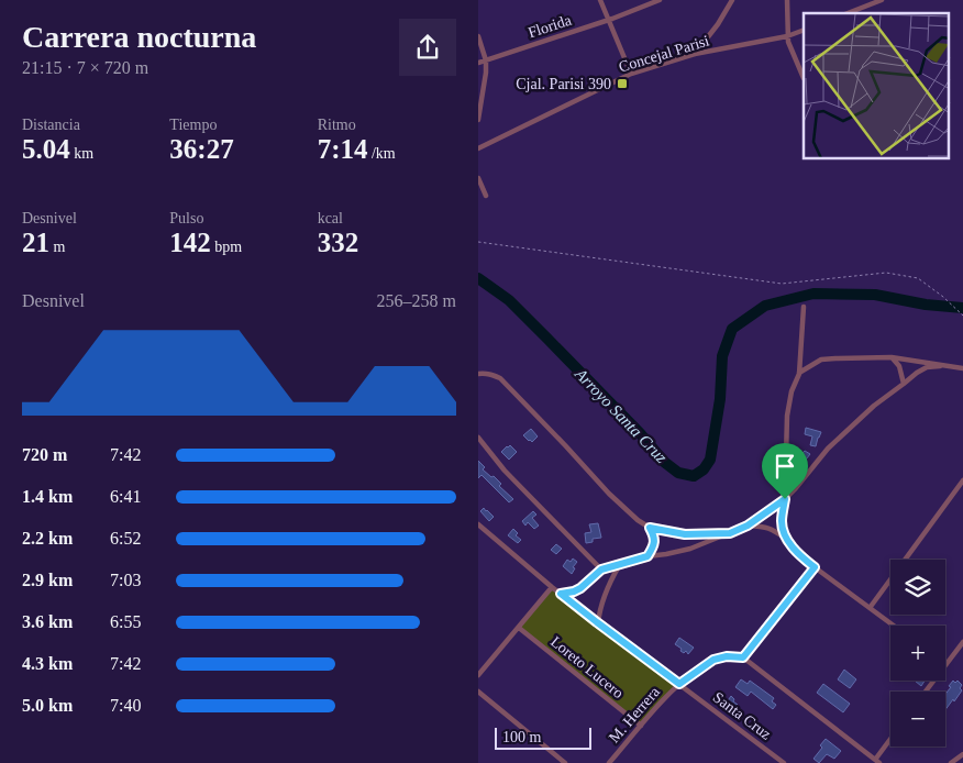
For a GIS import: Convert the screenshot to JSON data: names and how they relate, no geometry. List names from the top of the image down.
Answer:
{
  "streets": {
    "street": [
      "Florida",
      "Concejal Parisi",
      "Loreto Lucero",
      "M. Herrera",
      "Santa Cruz"
    ]
  },
  "crossings": [
    ["Loreto Lucero", "M. Herrera"],
    ["M. Herrera", "Santa Cruz"]
  ],
  "water": ["Arroyo Santa Cruz"],
  "places": {
    "transit": ["Cjal. Parisi 390"]
  },
  "scale_bar": "100 m",
  "page": {
    "heading": ["Carrera nocturna", "21:15 · 7 × 720 m"],
    "stats": [
      ["Distancia", "5.04 km"],
      ["Tiempo", "36:27"],
      ["Ritmo", "7:14 /km"],
      ["Desnivel", "21 m"],
      ["Pulso", "142 bpm"],
      ["kcal", "332"]
    ],
    "chart": ["Desnivel", "256–258 m"],
    "list": [
      {
        "name": "720 m",
        "note": "7:42"
      },
      {
        "name": "1.4 km",
        "note": "6:41"
      },
      {
        "name": "2.2 km",
        "note": "6:52"
      },
      {
        "name": "2.9 km",
        "note": "7:03"
      },
      {
        "name": "3.6 km",
        "note": "6:55"
      },
      {
        "name": "4.3 km",
        "note": "7:42"
      },
      {
        "name": "5.0 km",
        "note": "7:40"
      }
    ],
    "map_buttons": ["+", "−"],
    "scale": "100 m"
  }
}
